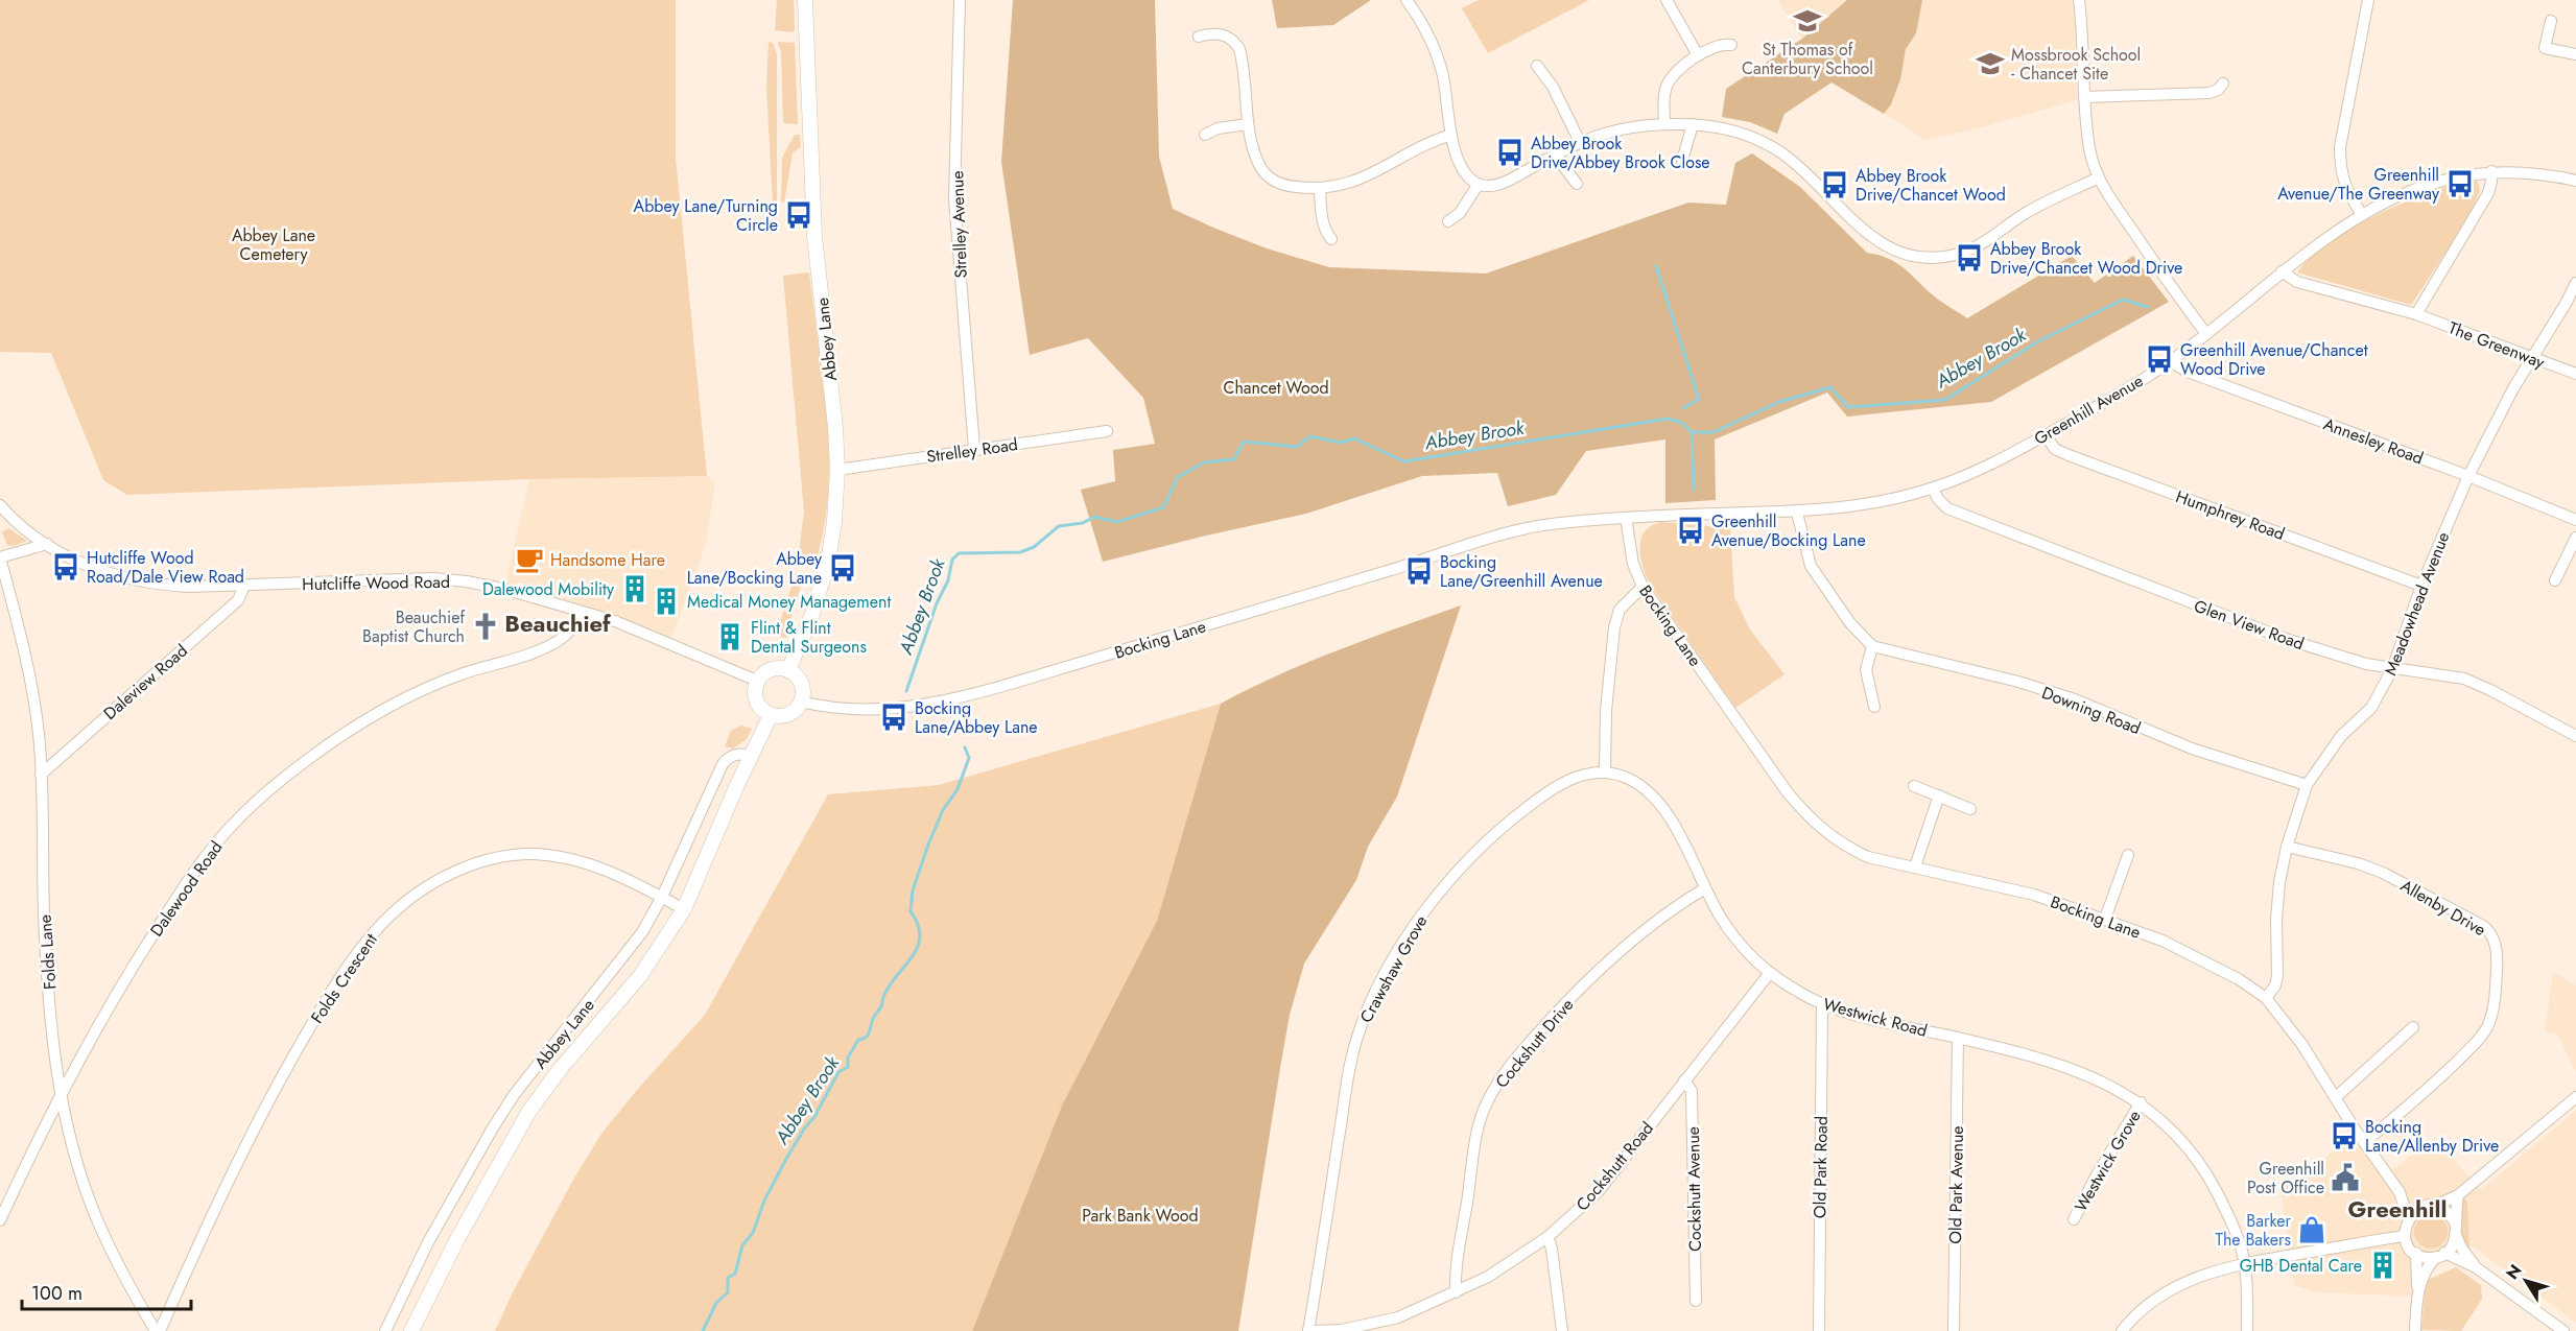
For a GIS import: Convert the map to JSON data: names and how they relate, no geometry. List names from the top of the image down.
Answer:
{
  "streets": {
    "main road": ["Abbey Lane"],
    "street": [
      "Strelley Avenue",
      "The Greenway",
      "Greenhill Avenue",
      "Annesley Road",
      "Strelley Road",
      "Humphrey Road",
      "Hutcliffe Wood Road",
      "Meadowhead Avenue",
      "Glen View Road",
      "Bocking Lane",
      "Daleview Road",
      "Downing Road",
      "Dalewood Road",
      "Allenby Drive",
      "Folds Lane",
      "Crawshaw Grove",
      "Folds Crescent",
      "Westwick Road",
      "Cockshutt Drive",
      "Westwick Grove",
      "Cockshutt Road",
      "Old Park Road",
      "Old Park Avenue",
      "Cockshutt Avenue"
    ]
  },
  "crossings": [
    ["Strelley Avenue", "Strelley Road"],
    ["Abbey Lane", "Strelley Road"],
    ["Abbey Lane", "Hutcliffe Wood Road"],
    ["Abbey Lane", "Bocking Lane"],
    ["Abbey Lane", "Folds Crescent"],
    ["The Greenway", "Greenhill Avenue"],
    ["The Greenway", "Meadowhead Avenue"],
    ["Greenhill Avenue", "Annesley Road"],
    ["Greenhill Avenue", "Humphrey Road"],
    ["Greenhill Avenue", "Glen View Road"],
    ["Greenhill Avenue", "Bocking Lane"],
    ["Annesley Road", "Meadowhead Avenue"],
    ["Humphrey Road", "Meadowhead Avenue"],
    ["Hutcliffe Wood Road", "Bocking Lane"],
    ["Hutcliffe Wood Road", "Daleview Road"],
    ["Hutcliffe Wood Road", "Dalewood Road"],
    ["Hutcliffe Wood Road", "Folds Lane"],
    ["Meadowhead Avenue", "Glen View Road"],
    ["Meadowhead Avenue", "Bocking Lane"],
    ["Meadowhead Avenue", "Downing Road"],
    ["Meadowhead Avenue", "Allenby Drive"],
    ["Bocking Lane", "Allenby Drive"],
    ["Daleview Road", "Folds Lane"],
    ["Dalewood Road", "Folds Lane"],
    ["Crawshaw Grove", "Westwick Road"],
    ["Crawshaw Grove", "Cockshutt Road"],
    ["Westwick Road", "Cockshutt Drive"],
    ["Westwick Road", "Westwick Grove"],
    ["Westwick Road", "Cockshutt Road"],
    ["Westwick Road", "Old Park Road"],
    ["Westwick Road", "Old Park Avenue"],
    ["Cockshutt Drive", "Cockshutt Road"],
    ["Cockshutt Road", "Cockshutt Avenue"]
  ],
  "districts": ["Beauchief", "Greenhill"],
  "water": ["Abbey Brook"],
  "parks": ["Abbey Lane Cemetery", "Chancet Wood", "Park Bank Wood"],
  "places": {
    "school or university": ["St Thomas of Canterbury School", "Mossbrook School - Chancet Site"],
    "bus stop": [
      "Abbey Brook Drive/Abbey Brook Close",
      "Greenhill Avenue/The Greenway",
      "Abbey Brook Drive/Chancet Wood",
      "Abbey Lane/Turning Circle",
      "Abbey Brook Drive/Chancet Wood Drive",
      "Greenhill Avenue/Chancet Wood Drive",
      "Greenhill Avenue/Bocking Lane",
      "Hutcliffe Wood Road/Dale View Road",
      "Abbey Lane/Bocking Lane",
      "Bocking Lane/Greenhill Avenue",
      "Bocking Lane/Abbey Lane",
      "Bocking Lane/Allenby Drive"
    ],
    "cafe": ["Handsome Hare"],
    "building": [
      "Dalewood Mobility",
      "Medical Money Management",
      "Flint & Flint Dental Surgeons",
      "GHB Dental Care"
    ],
    "church": ["Beauchief Baptist Church"],
    "public building": ["Greenhill Post Office"],
    "shop": ["Barker The Bakers"]
  },
  "scale_bar": "100 m",
  "north": "top left"
}
